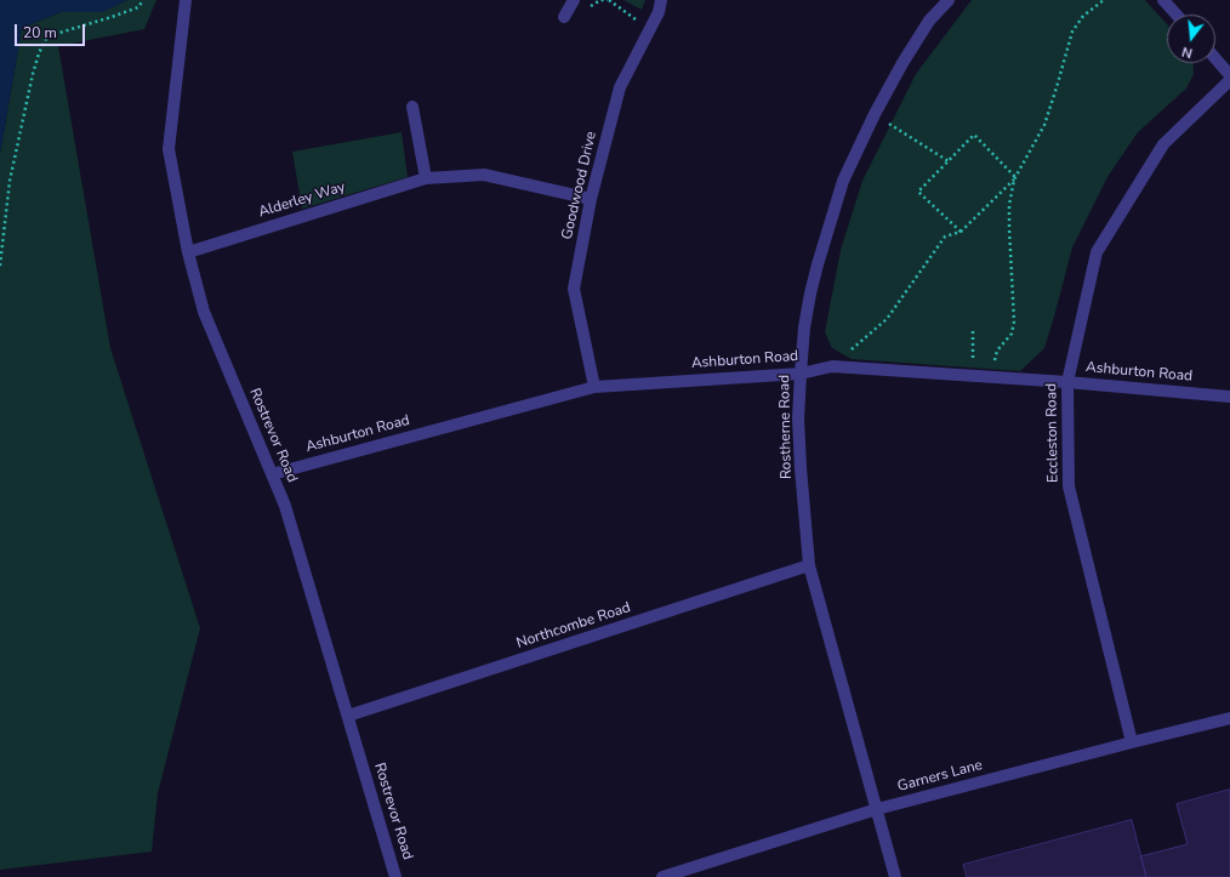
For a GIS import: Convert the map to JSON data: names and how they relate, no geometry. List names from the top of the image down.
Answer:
{
  "streets": {
    "street": [
      "Goodwood Drive",
      "Alderley Way",
      "Ashburton Road",
      "Rostherne Road",
      "Eccleston Road",
      "Rostrevor Road",
      "Northcombe Road",
      "Garners Lane"
    ]
  },
  "crossings": [
    ["Goodwood Drive", "Alderley Way"],
    ["Goodwood Drive", "Ashburton Road"],
    ["Alderley Way", "Rostrevor Road"],
    ["Ashburton Road", "Rostherne Road"],
    ["Ashburton Road", "Eccleston Road"],
    ["Ashburton Road", "Rostrevor Road"],
    ["Rostherne Road", "Northcombe Road"],
    ["Rostherne Road", "Garners Lane"],
    ["Eccleston Road", "Garners Lane"],
    ["Rostrevor Road", "Northcombe Road"]
  ],
  "scale_bar": "20 m",
  "north": "bottom"
}
